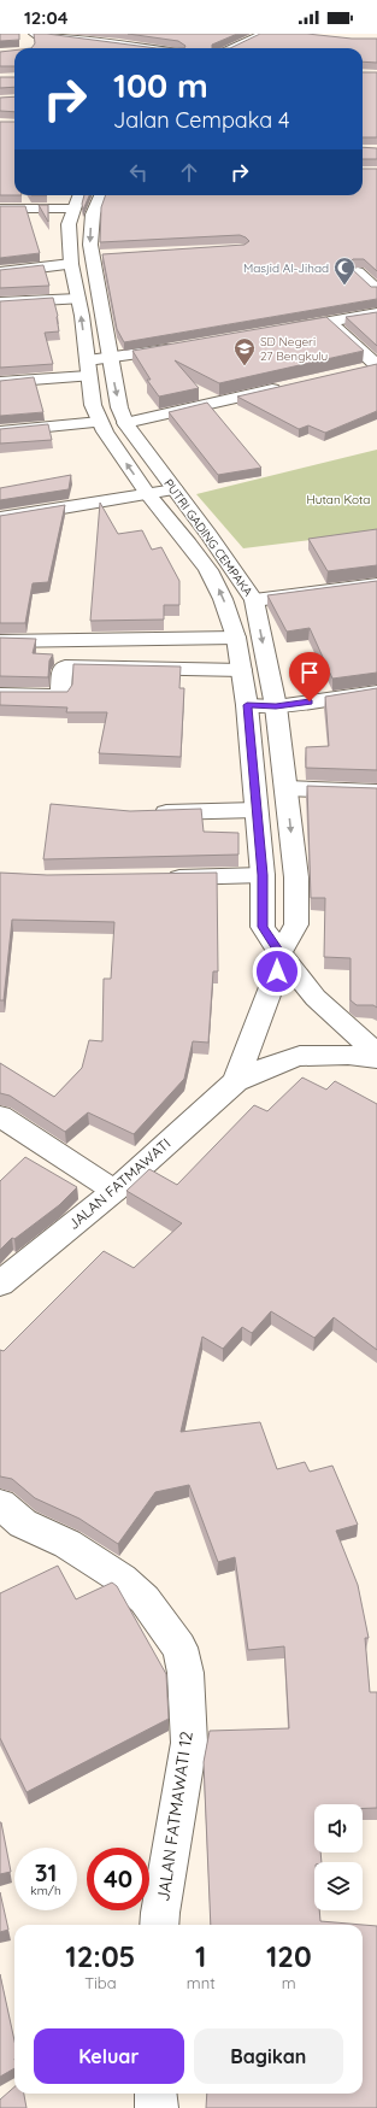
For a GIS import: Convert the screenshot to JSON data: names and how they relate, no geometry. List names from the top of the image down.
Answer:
{
  "streets": {
    "street": ["PUTRI GADING CEMPAKA", "JALAN FATMAWATI", "JALAN FATMAWATI 12"]
  },
  "crossings": [
    ["PUTRI GADING CEMPAKA", "JALAN FATMAWATI"]
  ],
  "parks": ["Hutan Kota"],
  "places": {
    "mosque": ["Masjid Al-Jihad"],
    "school or university": ["SD Negeri 27 Bengkulu"]
  },
  "page": {
    "status": "12:04",
    "turn": ["100 m", "Jalan Cempaka 4"],
    "speed": "31 km/h",
    "limit": "40",
    "eta": [
      "12:05",
      "Tiba",
      "1",
      "mnt",
      "120",
      "m"
    ],
    "buttons": ["Keluar", "Bagikan"]
  }
}
